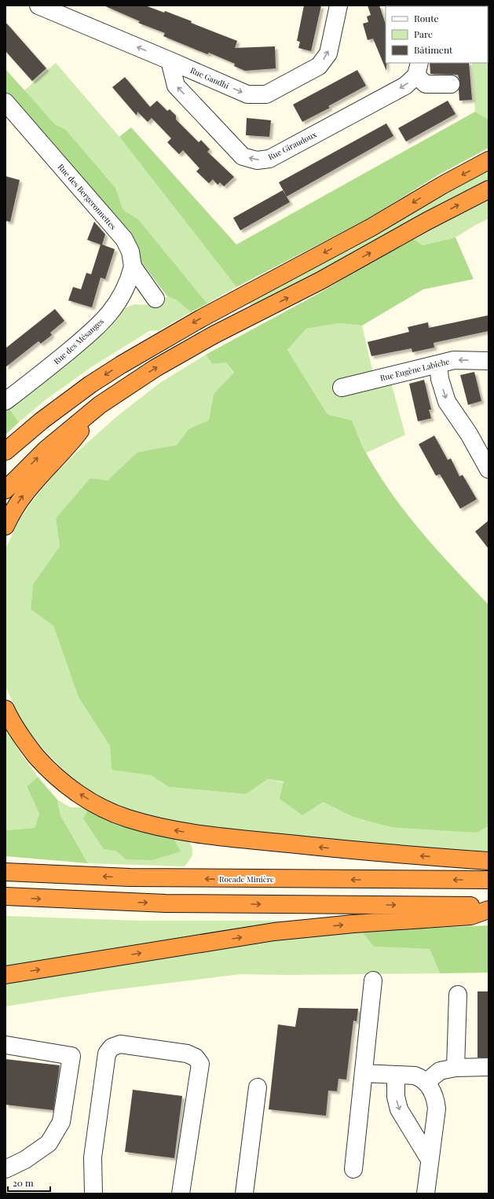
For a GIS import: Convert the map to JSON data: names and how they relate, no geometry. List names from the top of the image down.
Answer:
{
  "streets": {
    "highway": ["Rocade Minière"],
    "street": [
      "Rue Gandhi",
      "Rue Giraudoux",
      "Rue des Bergeronnettes",
      "Rue des Mésanges",
      "Rue Eugène Labiche"
    ]
  },
  "crossings": [
    ["Rue Gandhi", "Rue Giraudoux"],
    ["Rue des Bergeronnettes", "Rue des Mésanges"]
  ],
  "legend": ["Route", "Parc", "Bâtiment"],
  "scale_bar": "20 m"
}
